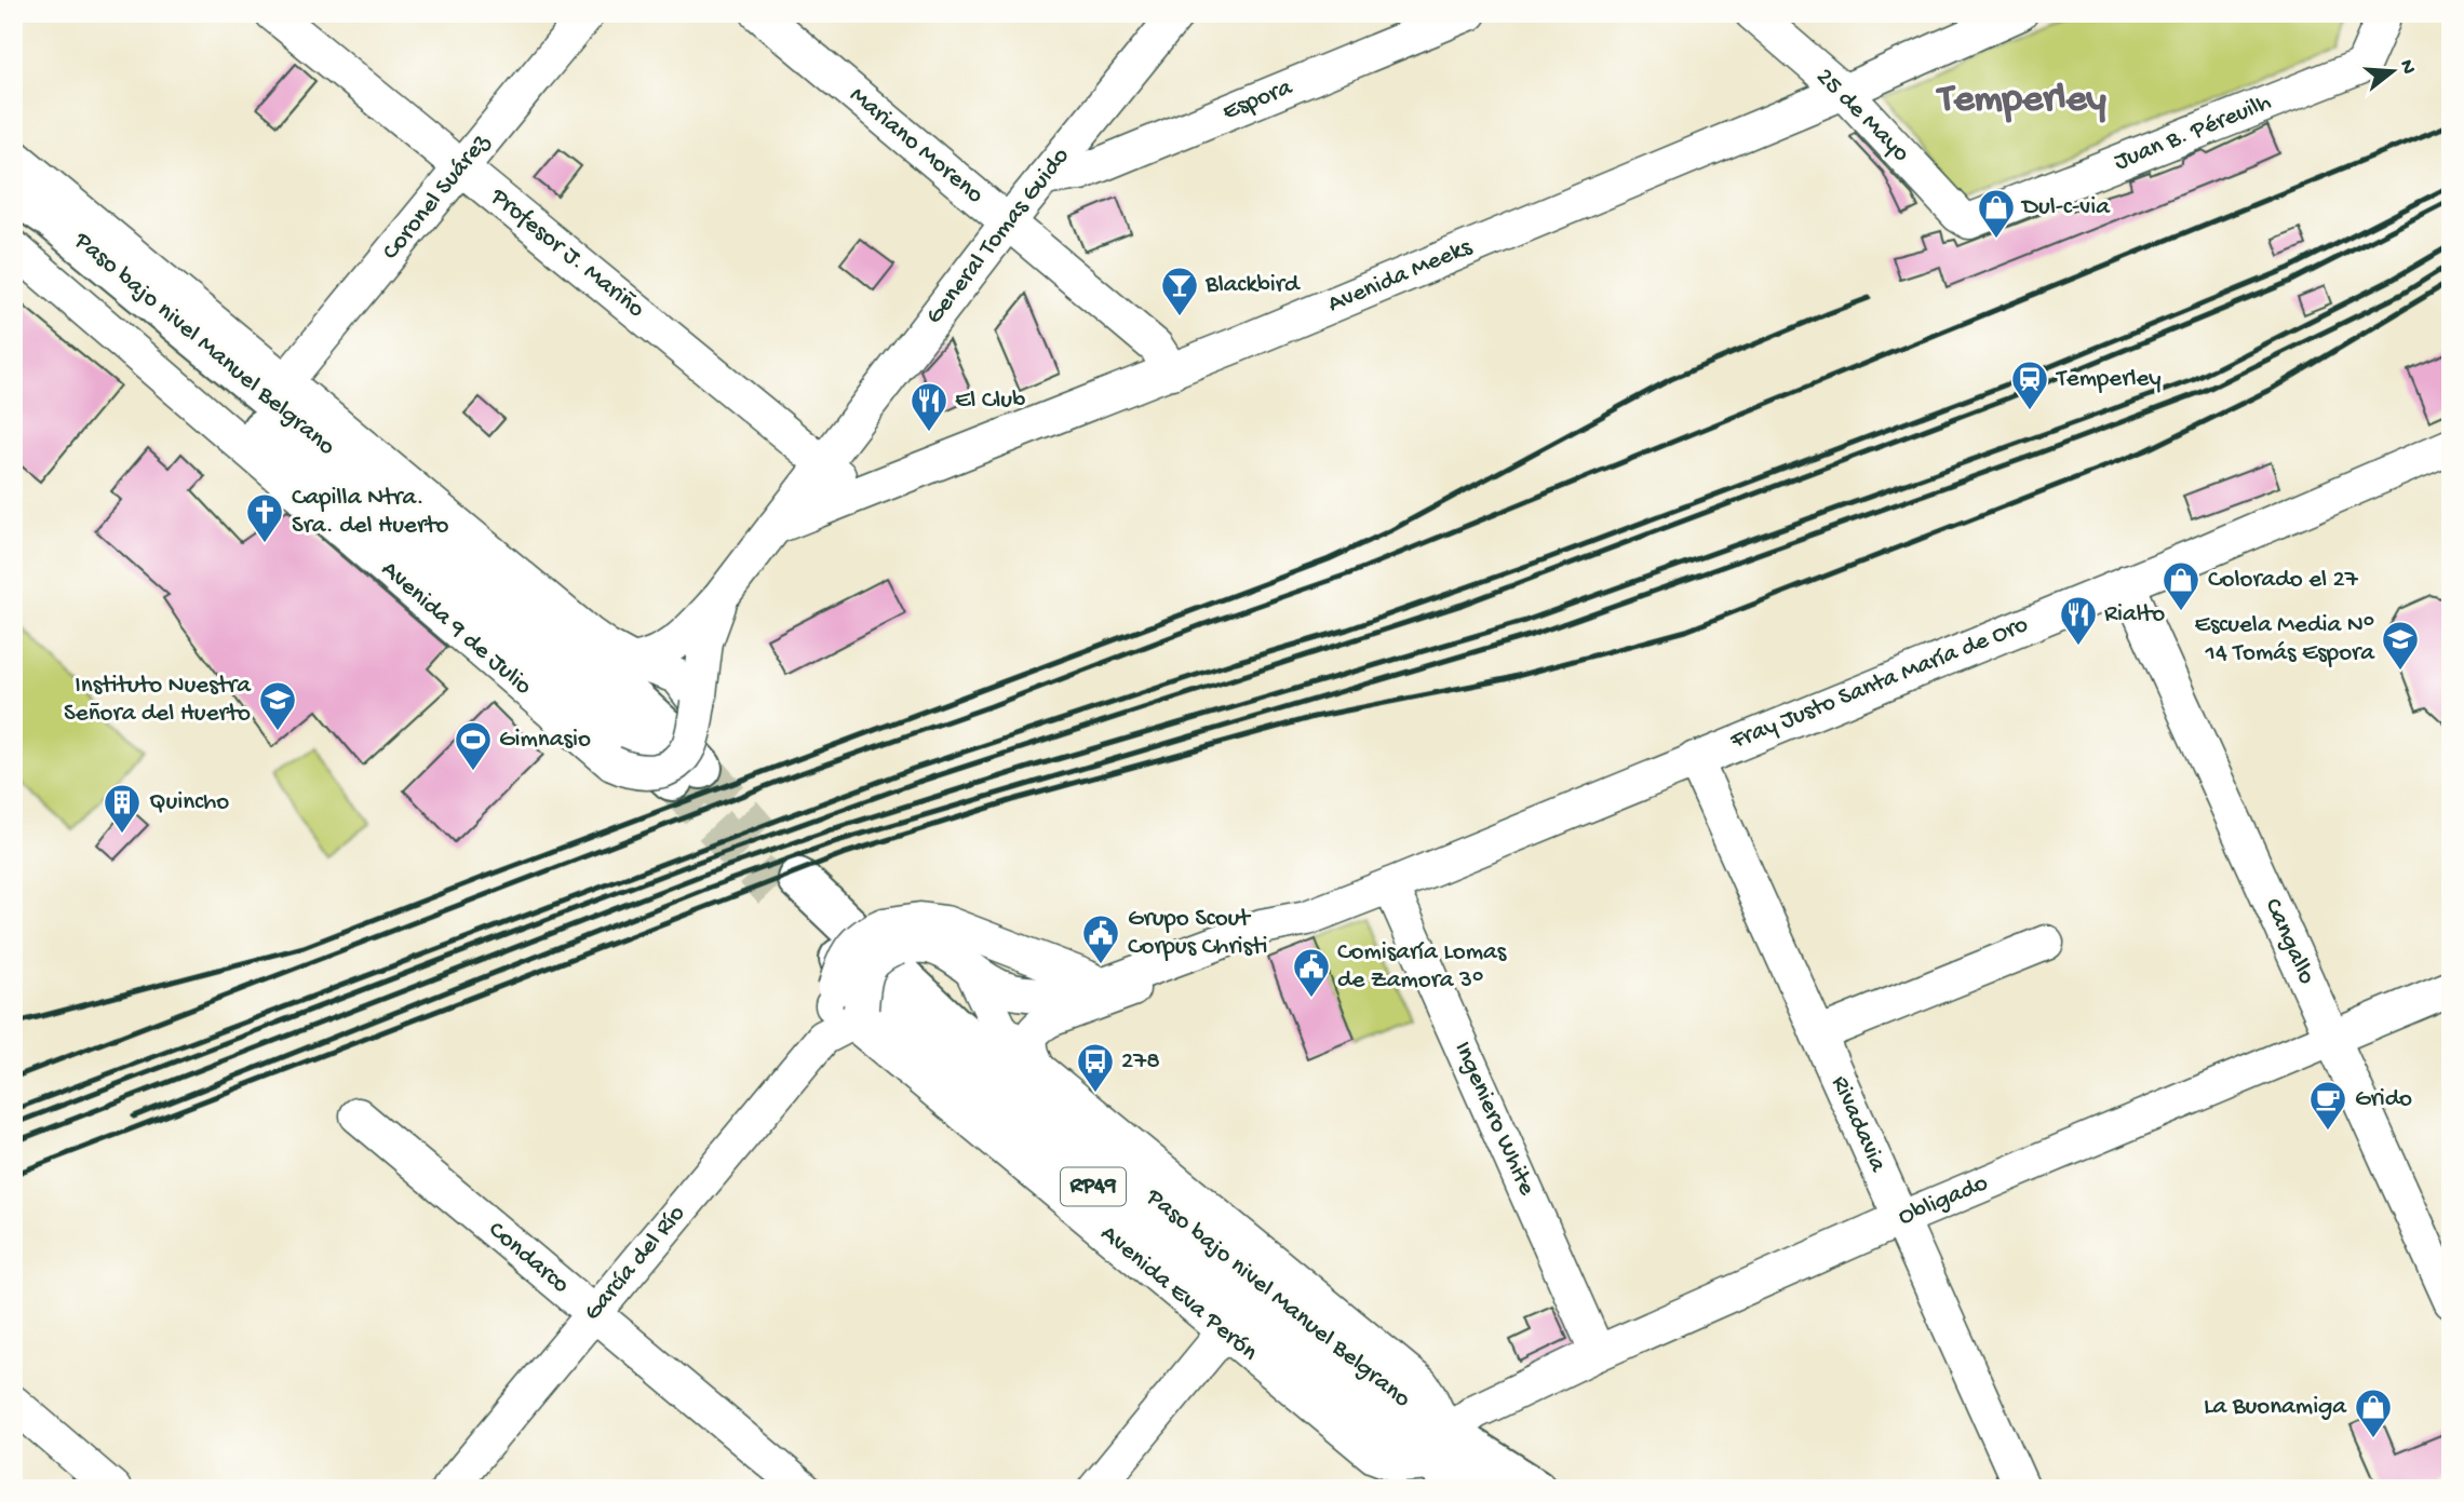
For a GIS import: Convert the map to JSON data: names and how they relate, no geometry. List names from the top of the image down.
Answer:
{
  "streets": {
    "main road": ["Paso bajo nivel Manuel Belgrano", "RP49"],
    "street": [
      "Espora",
      "25 de Mayo",
      "Juan B. Péreuilh",
      "Mariano Moreno",
      "Coronel Suárez",
      "General Tomas Guido",
      "Profesor J. Mariño",
      "Avenida Meeks",
      "Avenida 9 de Julio",
      "Fray Justo Santa María de Oro",
      "Cangallo",
      "Ingeniero White",
      "Rivadavia",
      "Obligado",
      "Condarco",
      "García del Río",
      "Avenida Eva Perón"
    ]
  },
  "crossings": [
    ["Espora", "General Tomas Guido"],
    ["25 de Mayo", "Juan B. Péreuilh"],
    ["25 de Mayo", "Avenida Meeks"],
    ["Mariano Moreno", "General Tomas Guido"],
    ["Mariano Moreno", "Avenida Meeks"],
    ["Coronel Suárez", "Profesor J. Mariño"],
    ["General Tomas Guido", "Profesor J. Mariño"],
    ["General Tomas Guido", "Avenida Meeks"],
    ["General Tomas Guido", "Avenida 9 de Julio"],
    ["Profesor J. Mariño", "Avenida Meeks"],
    ["Paso bajo nivel Manuel Belgrano", "Obligado"],
    ["Paso bajo nivel Manuel Belgrano", "Avenida Eva Perón"],
    ["Fray Justo Santa María de Oro", "Cangallo"],
    ["Fray Justo Santa María de Oro", "Ingeniero White"],
    ["Fray Justo Santa María de Oro", "Rivadavia"],
    ["Fray Justo Santa María de Oro", "García del Río"],
    ["Cangallo", "Obligado"],
    ["Ingeniero White", "Obligado"],
    ["Rivadavia", "Obligado"],
    ["Obligado", "Avenida Eva Perón"],
    ["Condarco", "García del Río"],
    ["García del Río", "Avenida Eva Perón"]
  ],
  "districts": ["Temperley"],
  "places": {
    "shop": ["Dul-c-via", "Colorado el 27", "La Buonamiga"],
    "bar": ["Blackbird"],
    "station": ["Temperley"],
    "restaurant": ["El Club", "Rialto"],
    "church": ["Capilla Ntra. Sra. del Huerto"],
    "school or university": ["Escuela Media N° 14 Tomás Espora", "Instituto Nuestra Señora del Huerto"],
    "sports": ["Gimnasio"],
    "building": ["Quincho"],
    "public building": ["Grupo Scout Corpus Christi", "Comisaría Lomas de Zamora 3°"],
    "bus stop": ["278"],
    "cafe": ["Grido"]
  },
  "north": "right"
}
